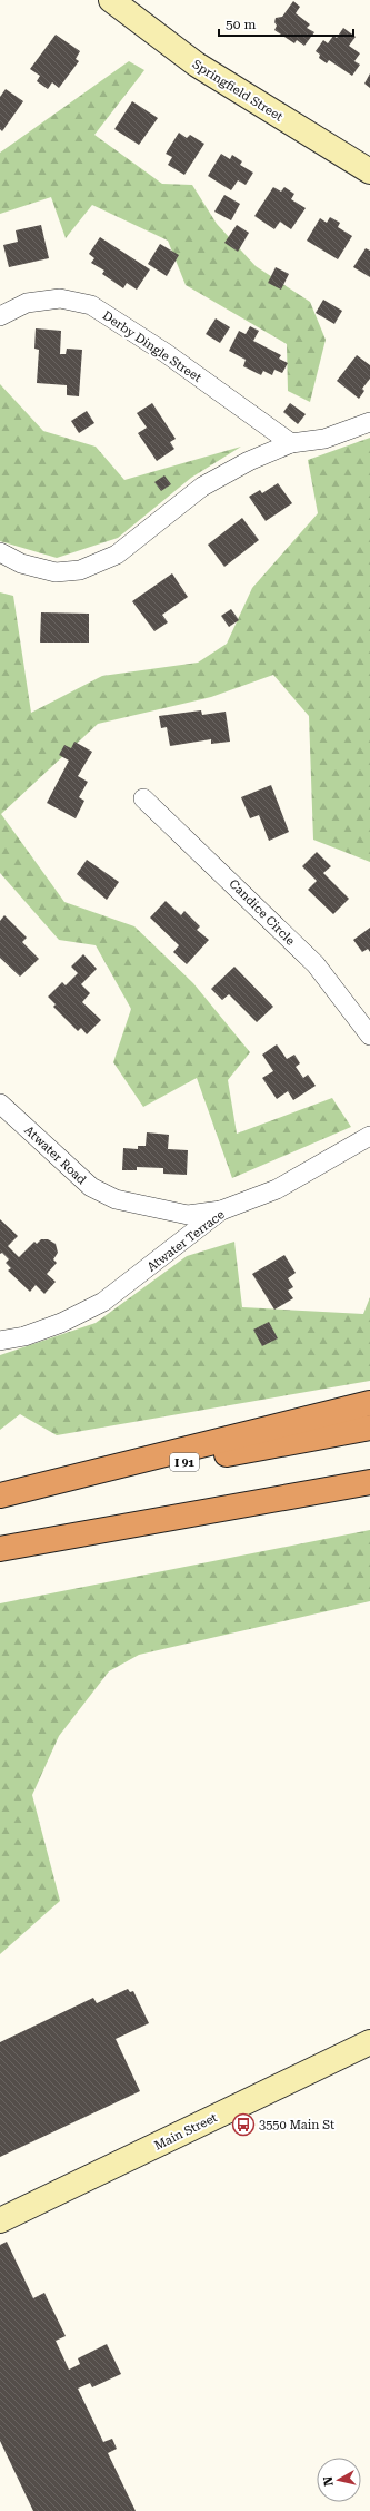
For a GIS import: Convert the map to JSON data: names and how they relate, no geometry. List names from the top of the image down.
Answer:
{
  "streets": {
    "highway": ["I 91"],
    "main road": ["Springfield Street", "Main Street"],
    "street": [
      "Derby Dingle Street",
      "Candice Circle",
      "Atwater Road",
      "Atwater Terrace"
    ]
  },
  "crossings": [
    ["Atwater Road", "Atwater Terrace"]
  ],
  "places": {
    "bus stop": ["3550 Main St"]
  },
  "scale_bar": "50 m",
  "north": "left"
}
